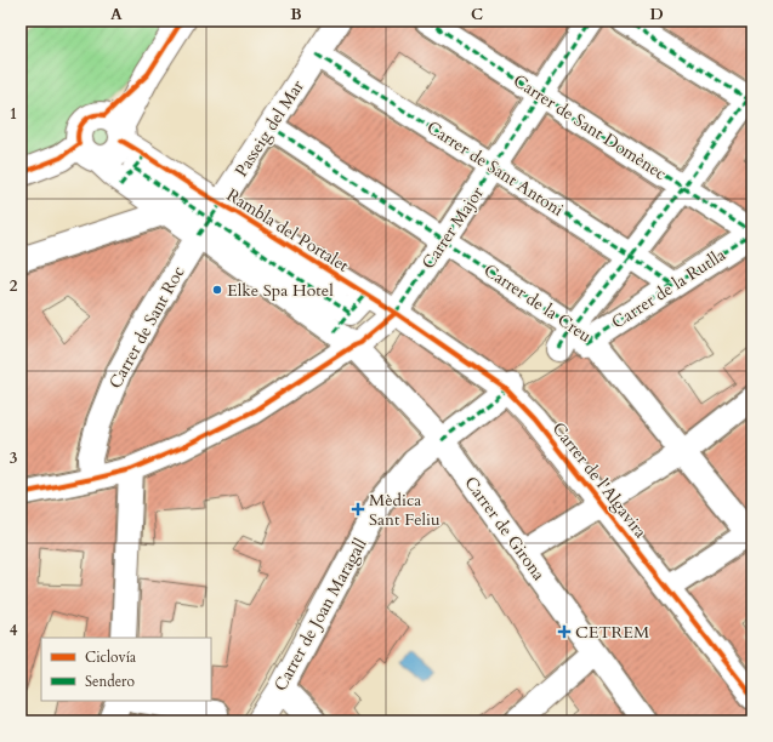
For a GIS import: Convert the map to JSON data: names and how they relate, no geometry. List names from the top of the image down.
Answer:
{
  "streets": {
    "street": [
      "Carrer de Sant Domènec",
      "Passeig del Mar",
      "Carrer de Sant Antoni",
      "Carrer Major",
      "Rambla del Portalet",
      "Carrer de la Rutlla",
      "Carrer de la Creu",
      "Carrer de Sant Roc",
      "Carrer de l'Algavira",
      "Carrer de Girona",
      "Carrer de Joan Maragall"
    ]
  },
  "crossings": [
    ["Carrer de Sant Domènec", "Carrer Major"],
    ["Carrer de Sant Domènec", "Carrer de la Rutlla"],
    ["Passeig del Mar", "Carrer de Sant Antoni"],
    ["Passeig del Mar", "Rambla del Portalet"],
    ["Passeig del Mar", "Carrer de la Creu"],
    ["Passeig del Mar", "Carrer de Sant Roc"],
    ["Carrer de Sant Antoni", "Carrer Major"],
    ["Carrer de Sant Antoni", "Carrer de la Rutlla"],
    ["Carrer Major", "Rambla del Portalet"],
    ["Carrer Major", "Carrer de la Creu"],
    ["Carrer Major", "Carrer de l'Algavira"],
    ["Rambla del Portalet", "Carrer de Sant Roc"],
    ["Rambla del Portalet", "Carrer de l'Algavira"],
    ["Rambla del Portalet", "Carrer de Girona"],
    ["Carrer de la Rutlla", "Carrer de la Creu"],
    ["Carrer de l'Algavira", "Carrer de Joan Maragall"],
    ["Carrer de Girona", "Carrer de Joan Maragall"]
  ],
  "places": {
    "other": ["Elke Spa Hotel"],
    "health": ["Mèdica Sant Feliu", "CETREM"]
  },
  "legend": ["Ciclovía", "Sendero"],
  "grid": {
    "columns": [
      "A",
      "B",
      "C",
      "D"
    ],
    "rows": [
      "1",
      "2",
      "3",
      "4"
    ]
  }
}
